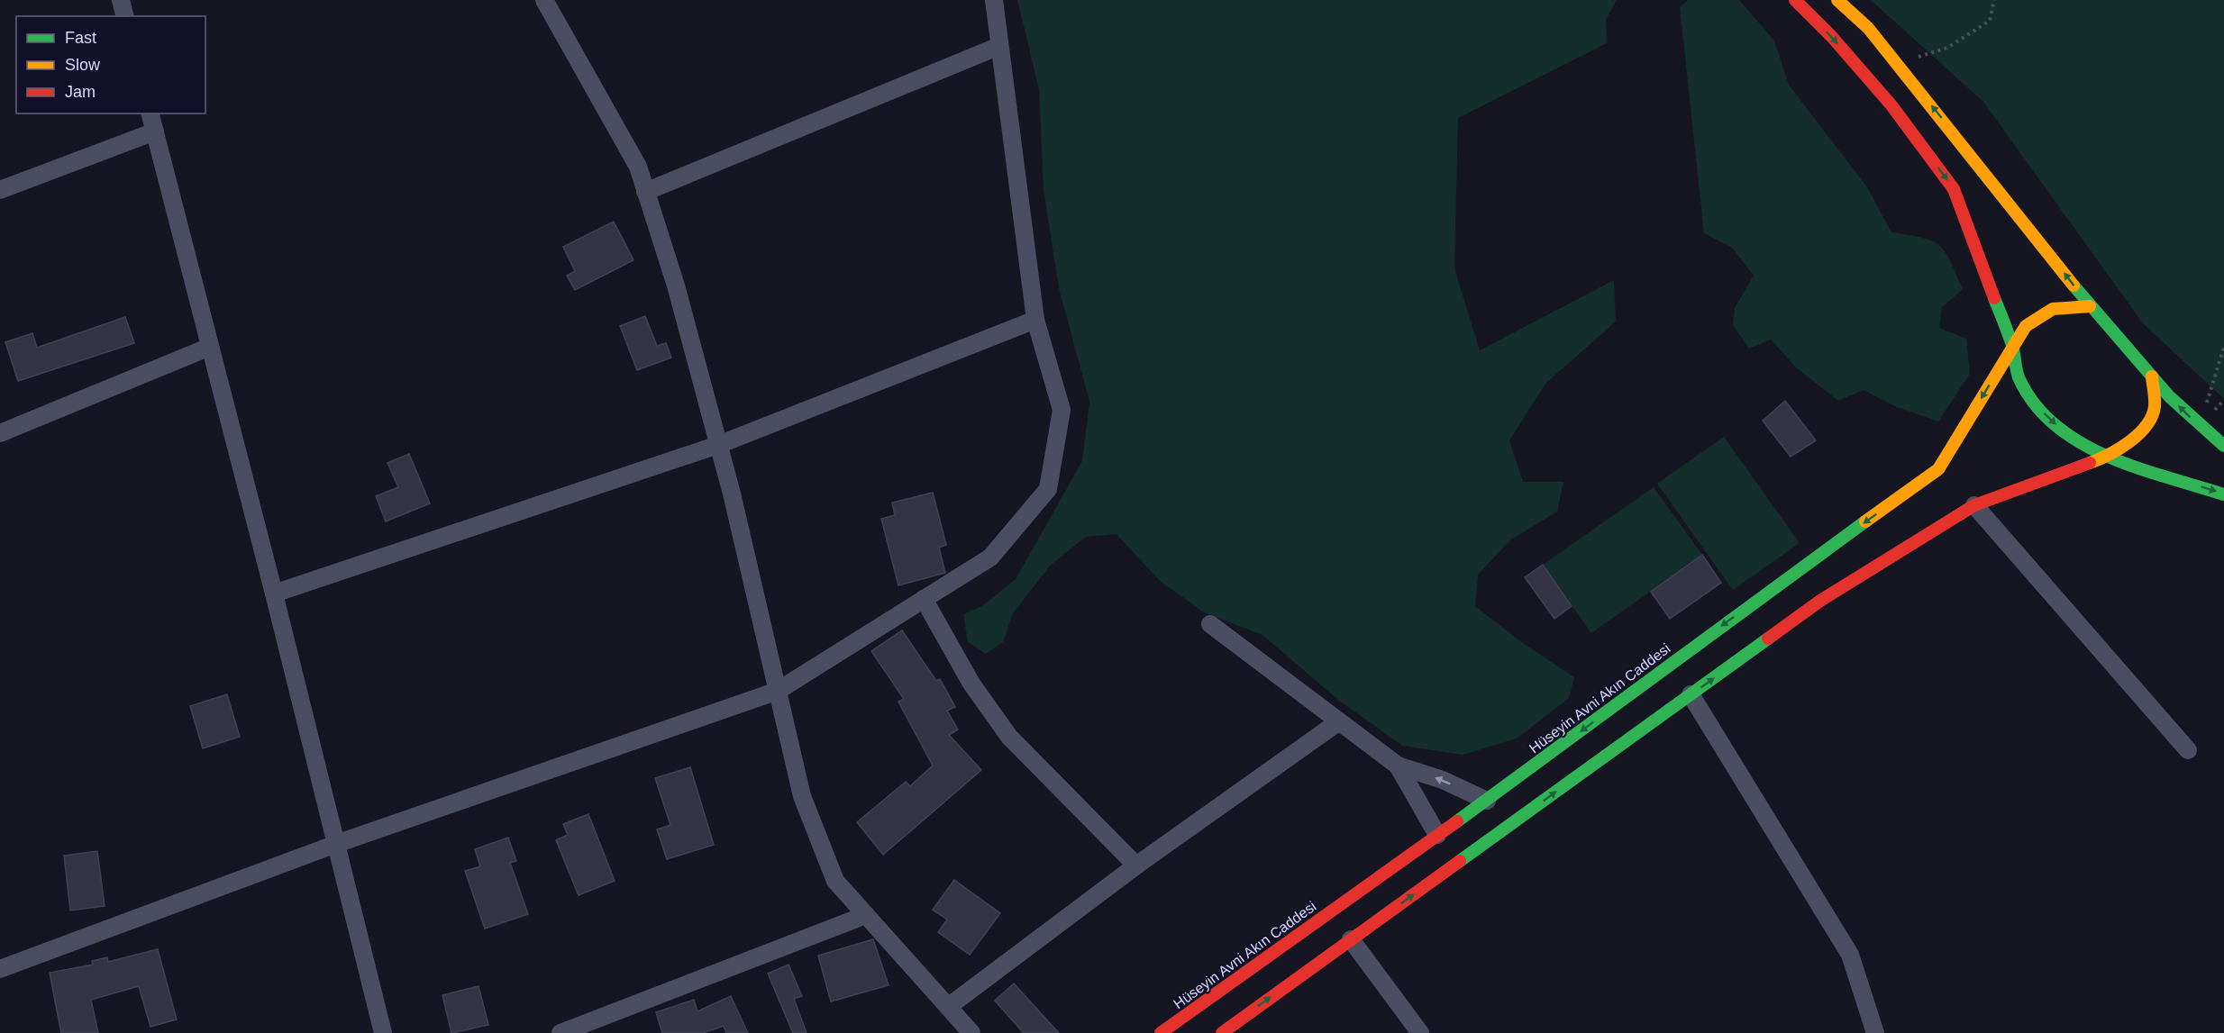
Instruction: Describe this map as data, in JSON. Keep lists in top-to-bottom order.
{
  "streets": {
    "main road": ["Hüseyin Avni Akın Caddesi"]
  },
  "legend": ["Fast", "Slow", "Jam"]
}
